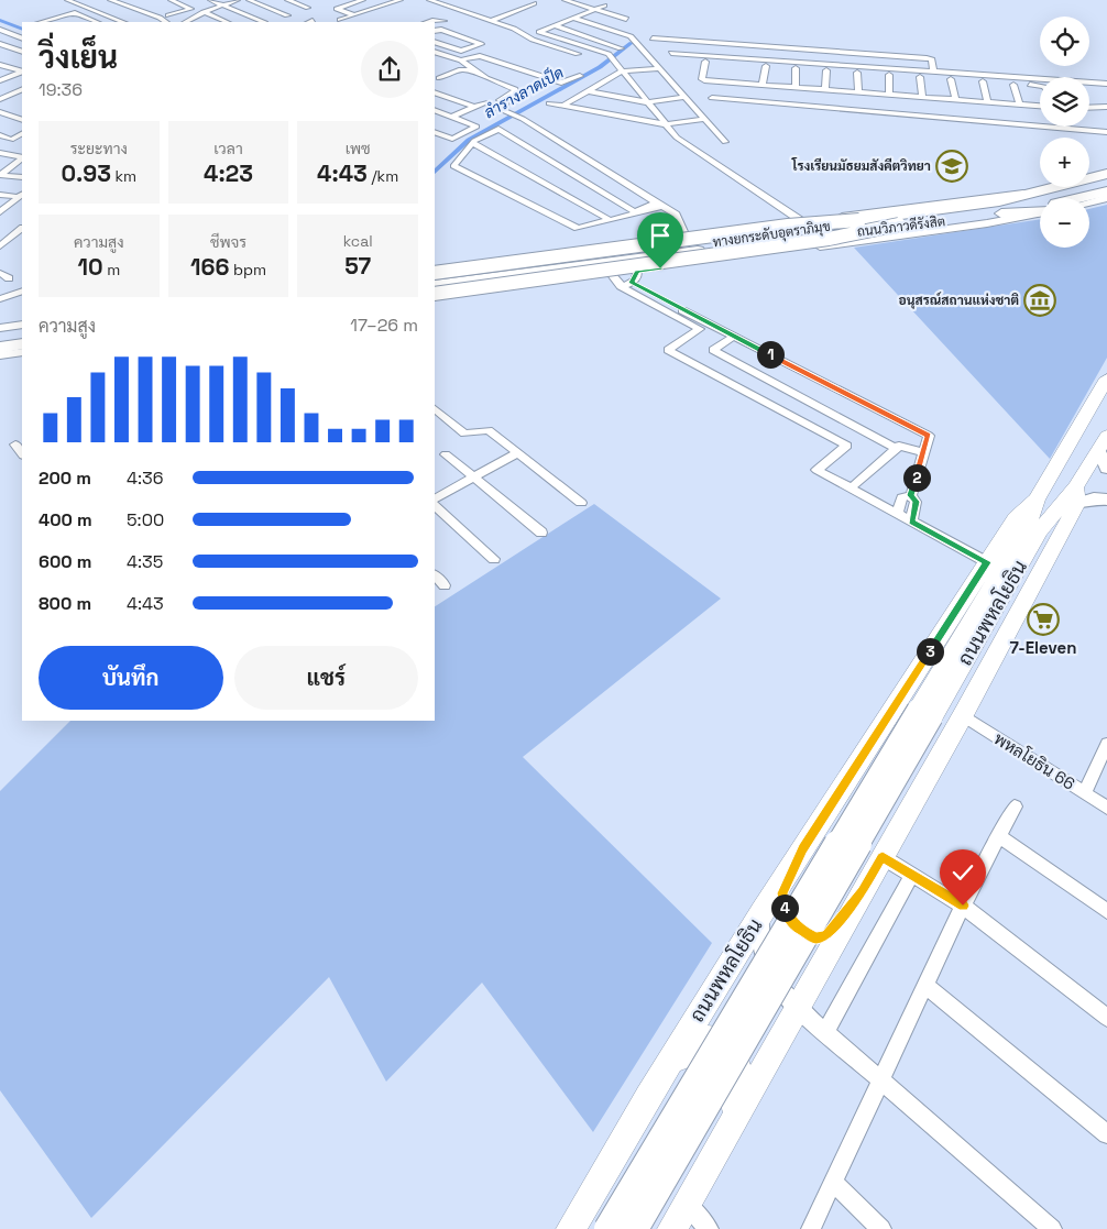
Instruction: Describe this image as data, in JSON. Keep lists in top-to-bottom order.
{
  "streets": {
    "highway": ["ถนนวิภาวดีรังสิต", "ทางยกระดับอุตราภิมุข"],
    "main road": ["ถนนพหลโยธิน"],
    "street": ["พหลโยธิน 66"]
  },
  "crossings": [
    ["ถนนวิภาวดีรังสิต", "ทางยกระดับอุตราภิมุข"],
    ["ถนนพหลโยธิน", "พหลโยธิน 66"]
  ],
  "water": ["ลำรางลาดเป็ด"],
  "places": {
    "school or university": ["โรงเรียนมัธยมสังคีตวิทยา"],
    "museum": ["อนุสรณ์สถานแห่งชาติ"],
    "supermarket": ["7-Eleven"]
  },
  "page": {
    "map_buttons": ["+", "−"],
    "heading": ["วิ่งเย็น", "19:36"],
    "stats": [
      ["ระยะทาง", "0.93 km"],
      ["เวลา", "4:23"],
      ["เพซ", "4:43 /km"],
      ["ความสูง", "10 m"],
      ["ชีพจร", "166 bpm"],
      ["kcal", "57"]
    ],
    "chart": ["ความสูง", "17–26 m"],
    "pins": [
      "1",
      "2",
      "3",
      "4"
    ],
    "list": [
      {
        "name": "200 m",
        "note": "4:36"
      },
      {
        "name": "400 m",
        "note": "5:00"
      },
      {
        "name": "600 m",
        "note": "4:35"
      },
      {
        "name": "800 m",
        "note": "4:43"
      }
    ],
    "buttons": ["บันทึก", "แชร์"]
  }
}
